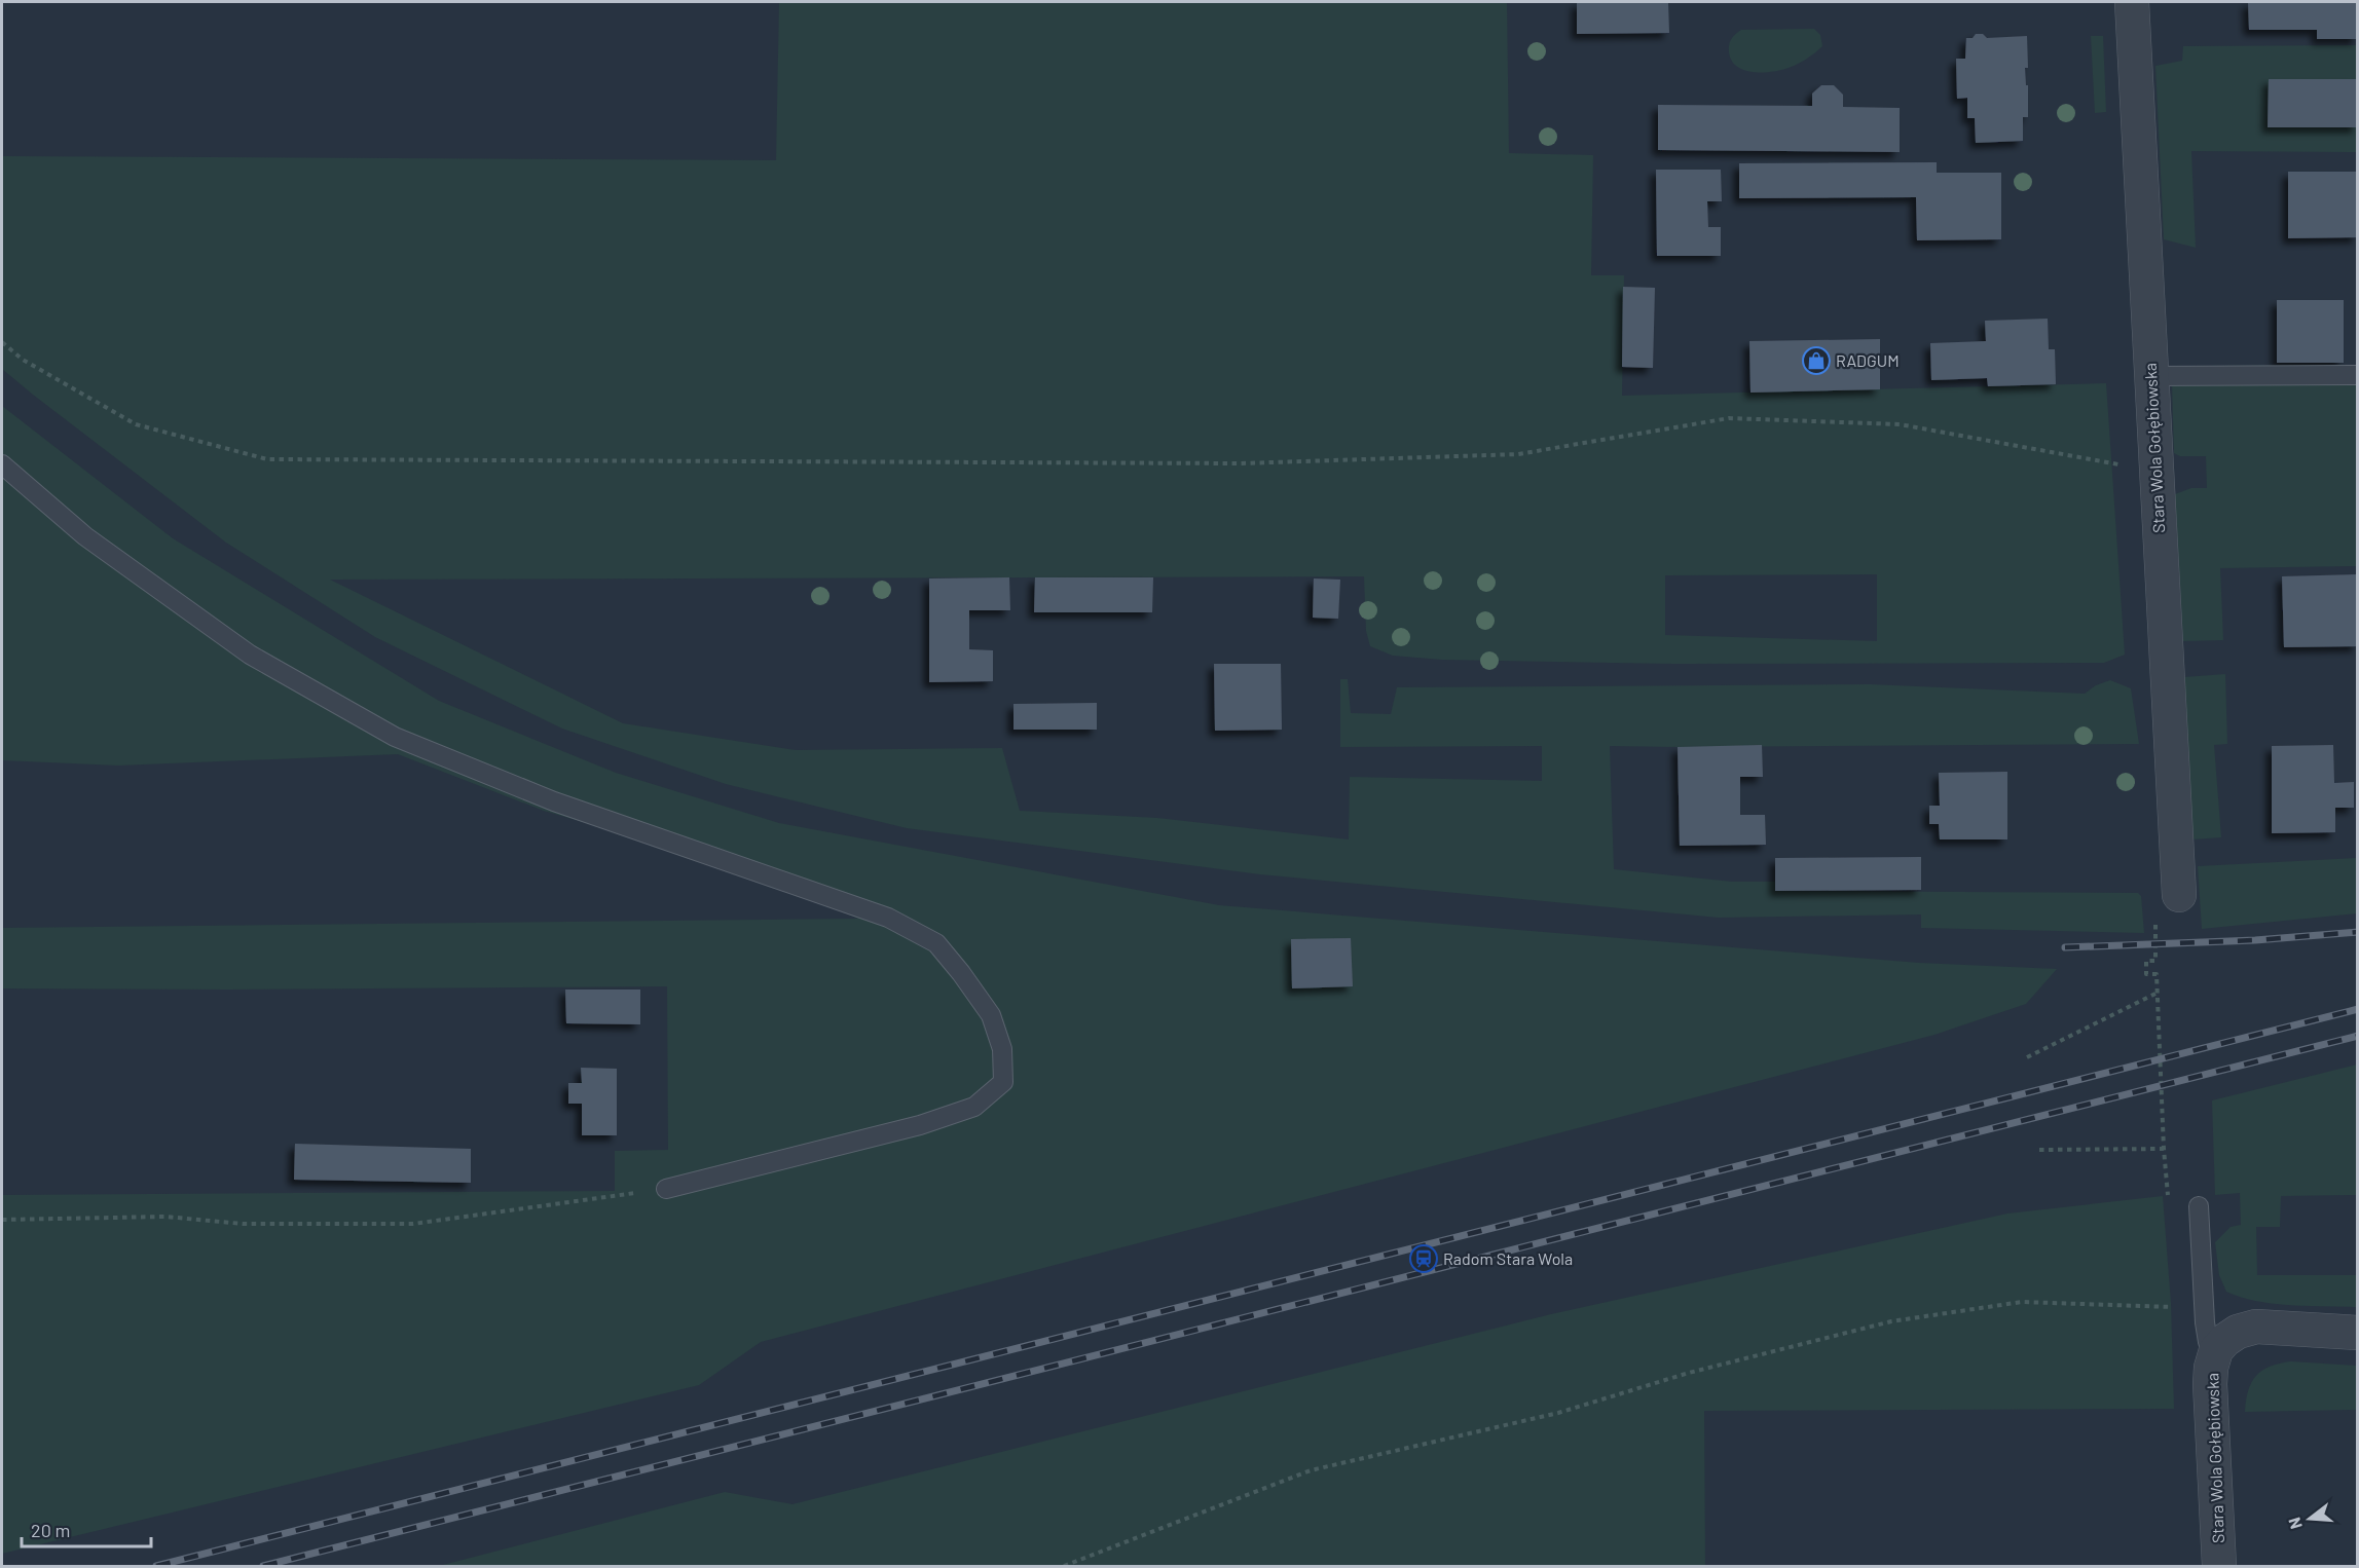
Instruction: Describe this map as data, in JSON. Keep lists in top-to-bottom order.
{
  "streets": {
    "street": ["Stara Wola Gołębiowska"]
  },
  "places": {
    "shop": ["RADGUM"],
    "station": ["Radom Stara Wola"]
  },
  "scale_bar": "20 m",
  "north": "left"
}
